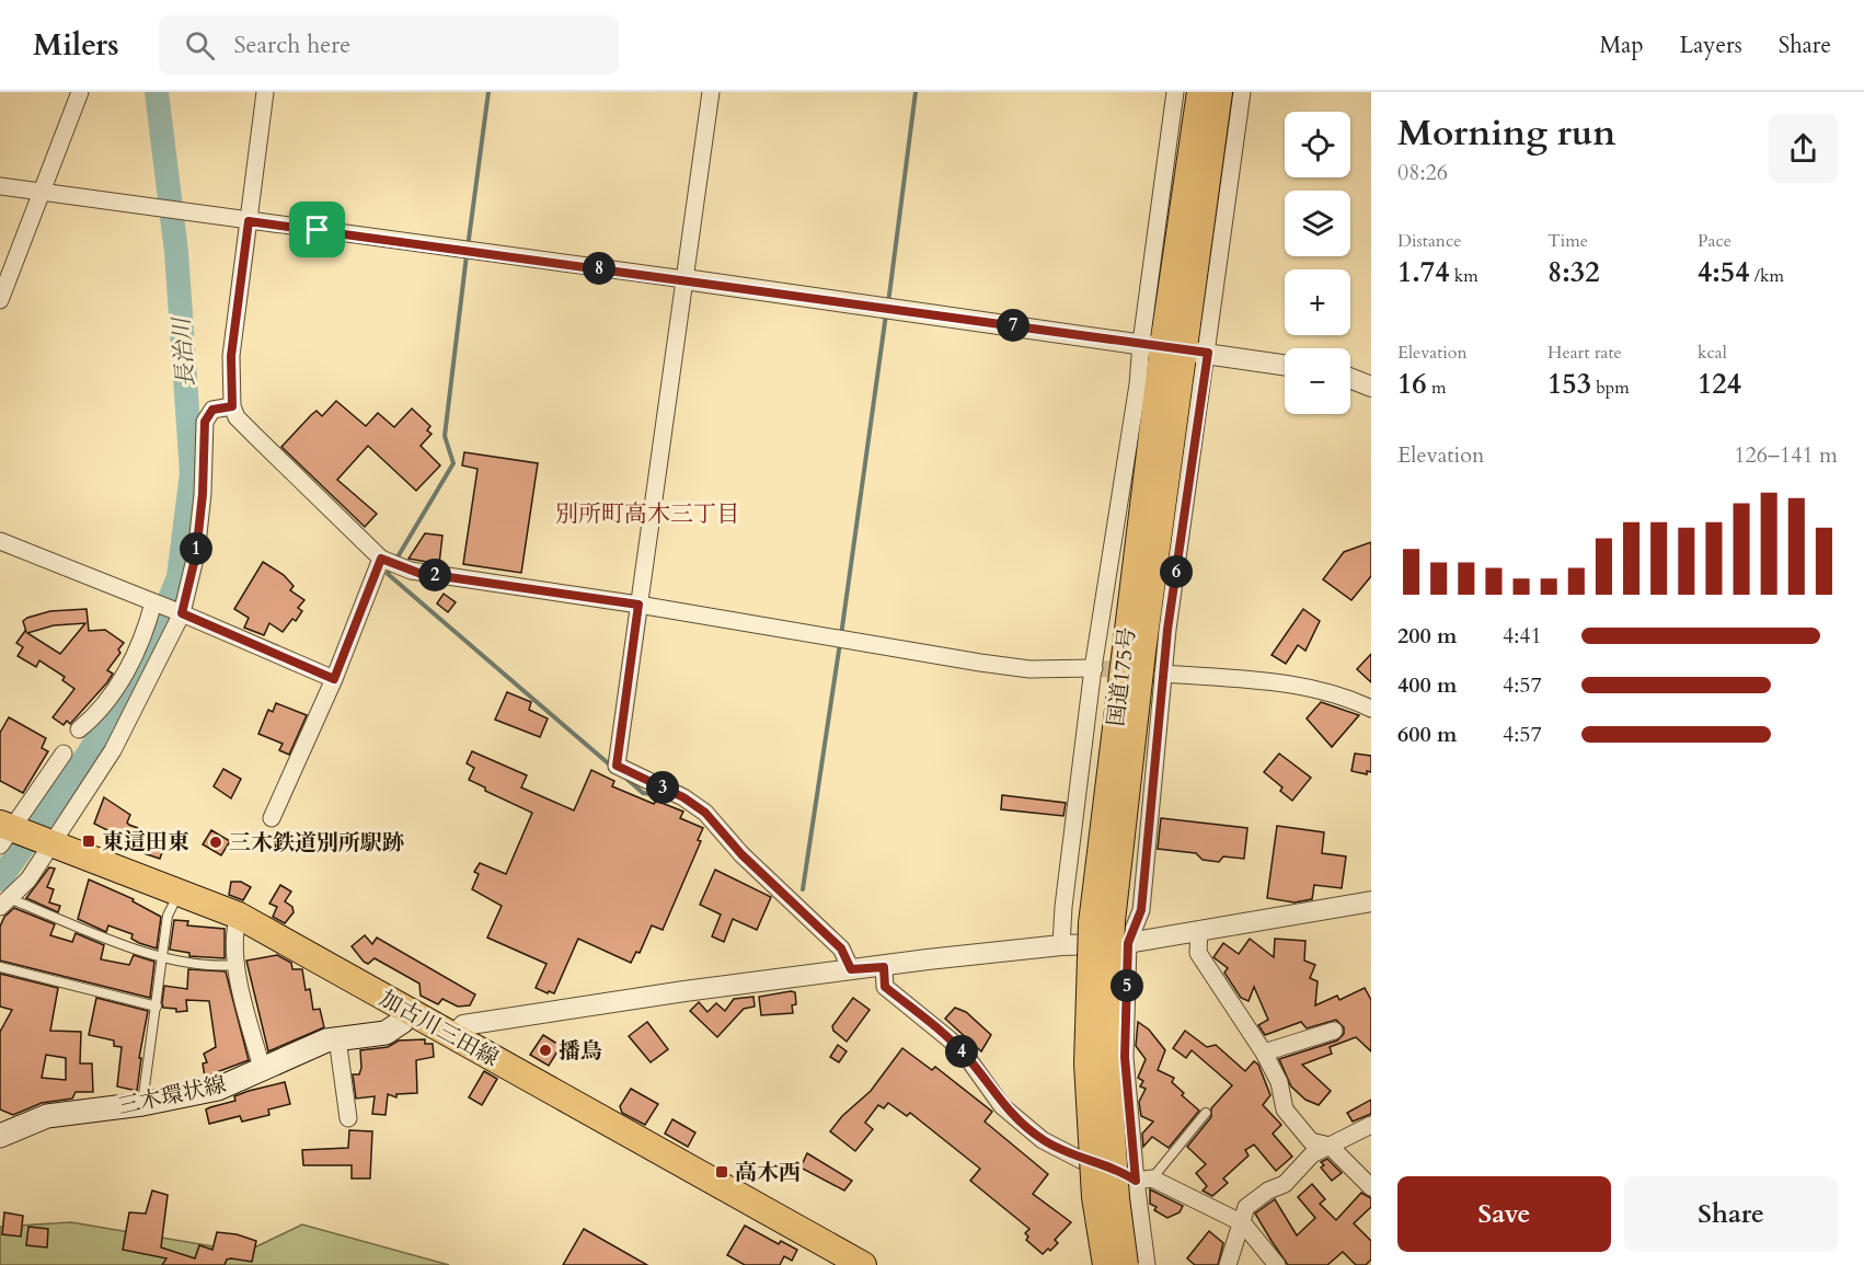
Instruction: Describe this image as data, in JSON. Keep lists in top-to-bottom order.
{
  "streets": {
    "main road": ["国道175号", "加古川三田線", "三木環状線"]
  },
  "crossings": [
    ["加古川三田線", "三木環状線"]
  ],
  "districts": ["別所町高木三丁目"],
  "water": ["長治川"],
  "places": {
    "transit": ["東這田東", "高木西"],
    "other": ["三木鉄道別所駅跡", "播鳥"]
  },
  "page": {
    "header": "Milers",
    "search": "Search here",
    "nav": ["Map", "Layers", "Share"],
    "heading": ["Morning run", "08:26"],
    "map_buttons": ["+", "−"],
    "stats": [
      ["Distance", "1.74 km"],
      ["Time", "8:32"],
      ["Pace", "4:54 /km"],
      ["Elevation", "16 m"],
      ["Heart rate", "153 bpm"],
      ["kcal", "124"]
    ],
    "pins": [
      "8",
      "7",
      "1",
      "6",
      "2",
      "3",
      "5",
      "4"
    ],
    "chart": ["Elevation", "126–141 m"],
    "list": [
      {
        "name": "200 m",
        "note": "4:41"
      },
      {
        "name": "400 m",
        "note": "4:57"
      },
      {
        "name": "600 m",
        "note": "4:57"
      }
    ],
    "buttons": ["Save", "Share"]
  }
}
